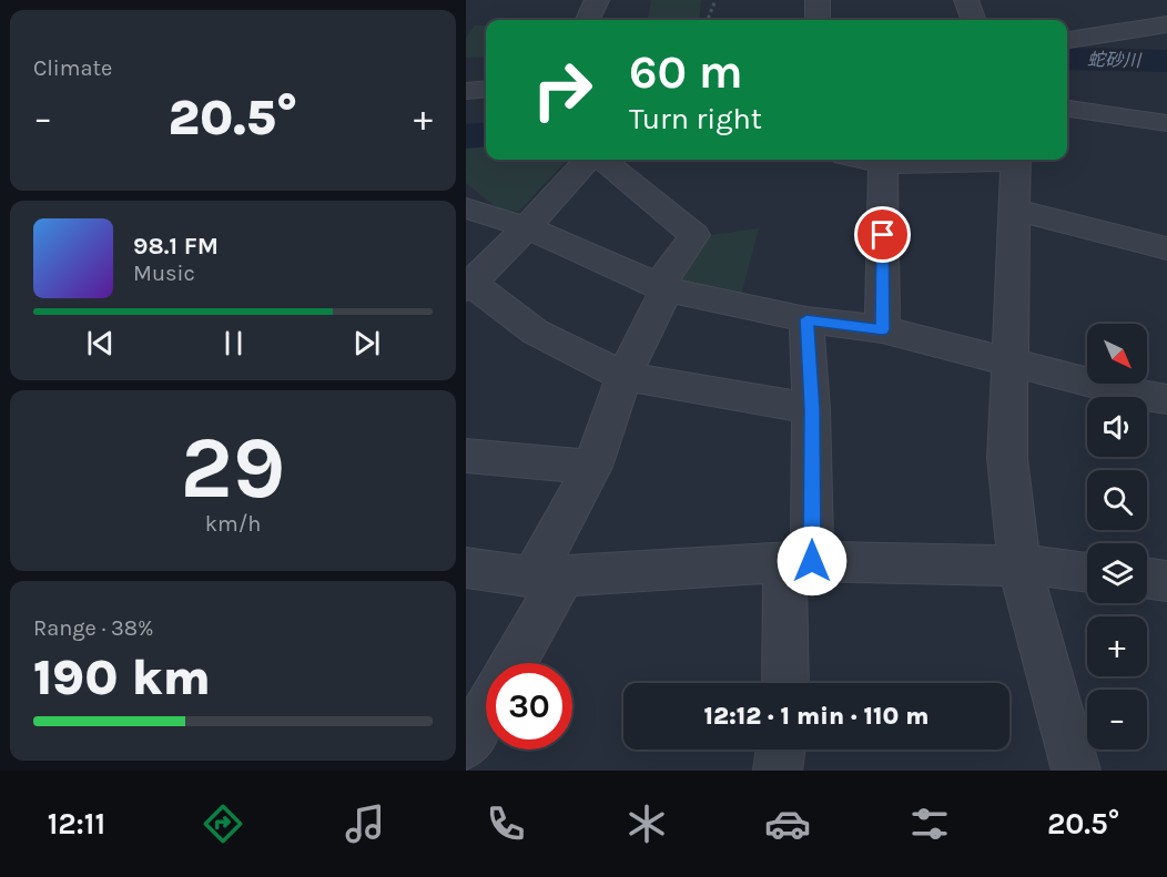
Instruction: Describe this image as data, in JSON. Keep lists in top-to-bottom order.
{
  "water": ["蛇砂川"],
  "north": "bottom right",
  "page": {
    "tile": [
      "Climate",
      ["29", "km/h"],
      ["Range · 38%", "190 km"]
    ],
    "turn": ["60 m", "Turn right"],
    "heat": ["−", "20.5°", "+"],
    "song": ["98.1 FM", "Music"],
    "map_buttons": ["+", "−"],
    "limit": "30",
    "trip": "12:12 · 1 min · 110 m",
    "tabs": ["12:11", "20.5°"]
  }
}
